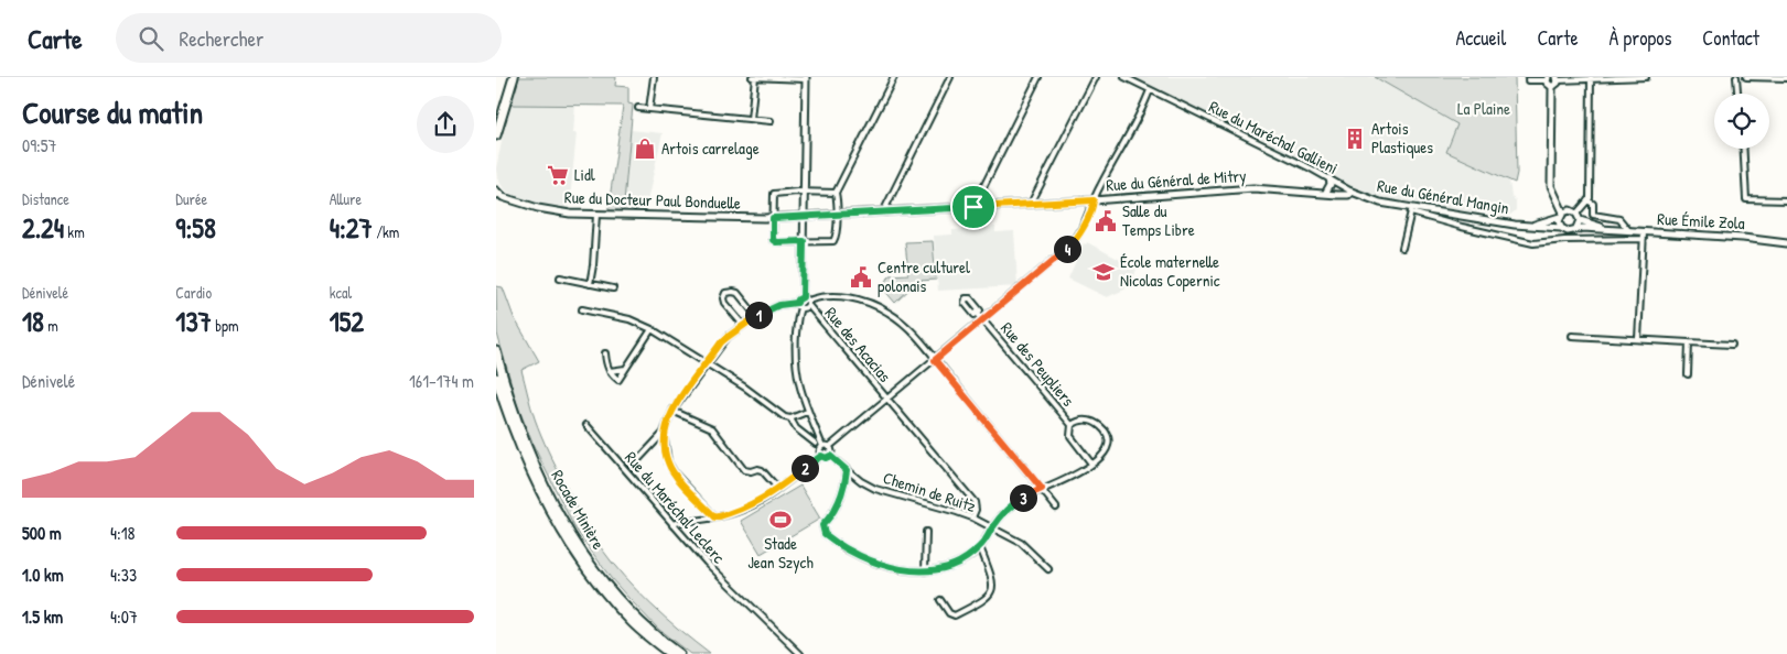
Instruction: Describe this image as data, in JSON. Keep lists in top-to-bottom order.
{
  "streets": {
    "highway": ["Rocade Minière"],
    "street": [
      "Rue du Maréchal Gallieni",
      "Rue du Général de Mitry",
      "Rue du Général Mangin",
      "Rue du Docteur Paul Bonduelle",
      "Rue Émile Zola",
      "Rue des Acacias",
      "Rue des Peupliers",
      "Chemin de Ruitz",
      "Rue du Maréchal Leclerc"
    ]
  },
  "crossings": [
    ["Rue du Maréchal Gallieni", "Rue du Général de Mitry"],
    ["Rue du Maréchal Gallieni", "Rue du Général Mangin"],
    ["Rue du Général de Mitry", "Rue du Général Mangin"],
    ["Rue du Général de Mitry", "Rue du Docteur Paul Bonduelle"],
    ["Rue du Général Mangin", "Rue Émile Zola"],
    ["Rue des Acacias", "Chemin de Ruitz"]
  ],
  "parks": ["La Plaine"],
  "places": {
    "building": ["Artois Plastiques"],
    "shop": ["Artois carrelage"],
    "supermarket": ["Lidl"],
    "public building": ["Salle du Temps Libre", "Centre culturel polonais"],
    "school or university": ["École maternelle Nicolas Copernic"],
    "sports": ["Stade Jean Szych"]
  },
  "page": {
    "header": "Carte",
    "search": "Rechercher",
    "nav": [
      "Accueil",
      "Carte",
      "À propos",
      "Contact"
    ],
    "heading": ["Course du matin", "09:57"],
    "stats": [
      ["Distance", "2.24 km"],
      ["Durée", "9:58"],
      ["Allure", "4:27 /km"],
      ["Dénivelé", "18 m"],
      ["Cardio", "137 bpm"],
      ["kcal", "152"]
    ],
    "pins": [
      "4",
      "1",
      "2",
      "3"
    ],
    "chart": ["Dénivelé", "161–174 m"],
    "list": [
      {
        "name": "500 m",
        "note": "4:18"
      },
      {
        "name": "1.0 km",
        "note": "4:33"
      },
      {
        "name": "1.5 km",
        "note": "4:07"
      }
    ]
  }
}
